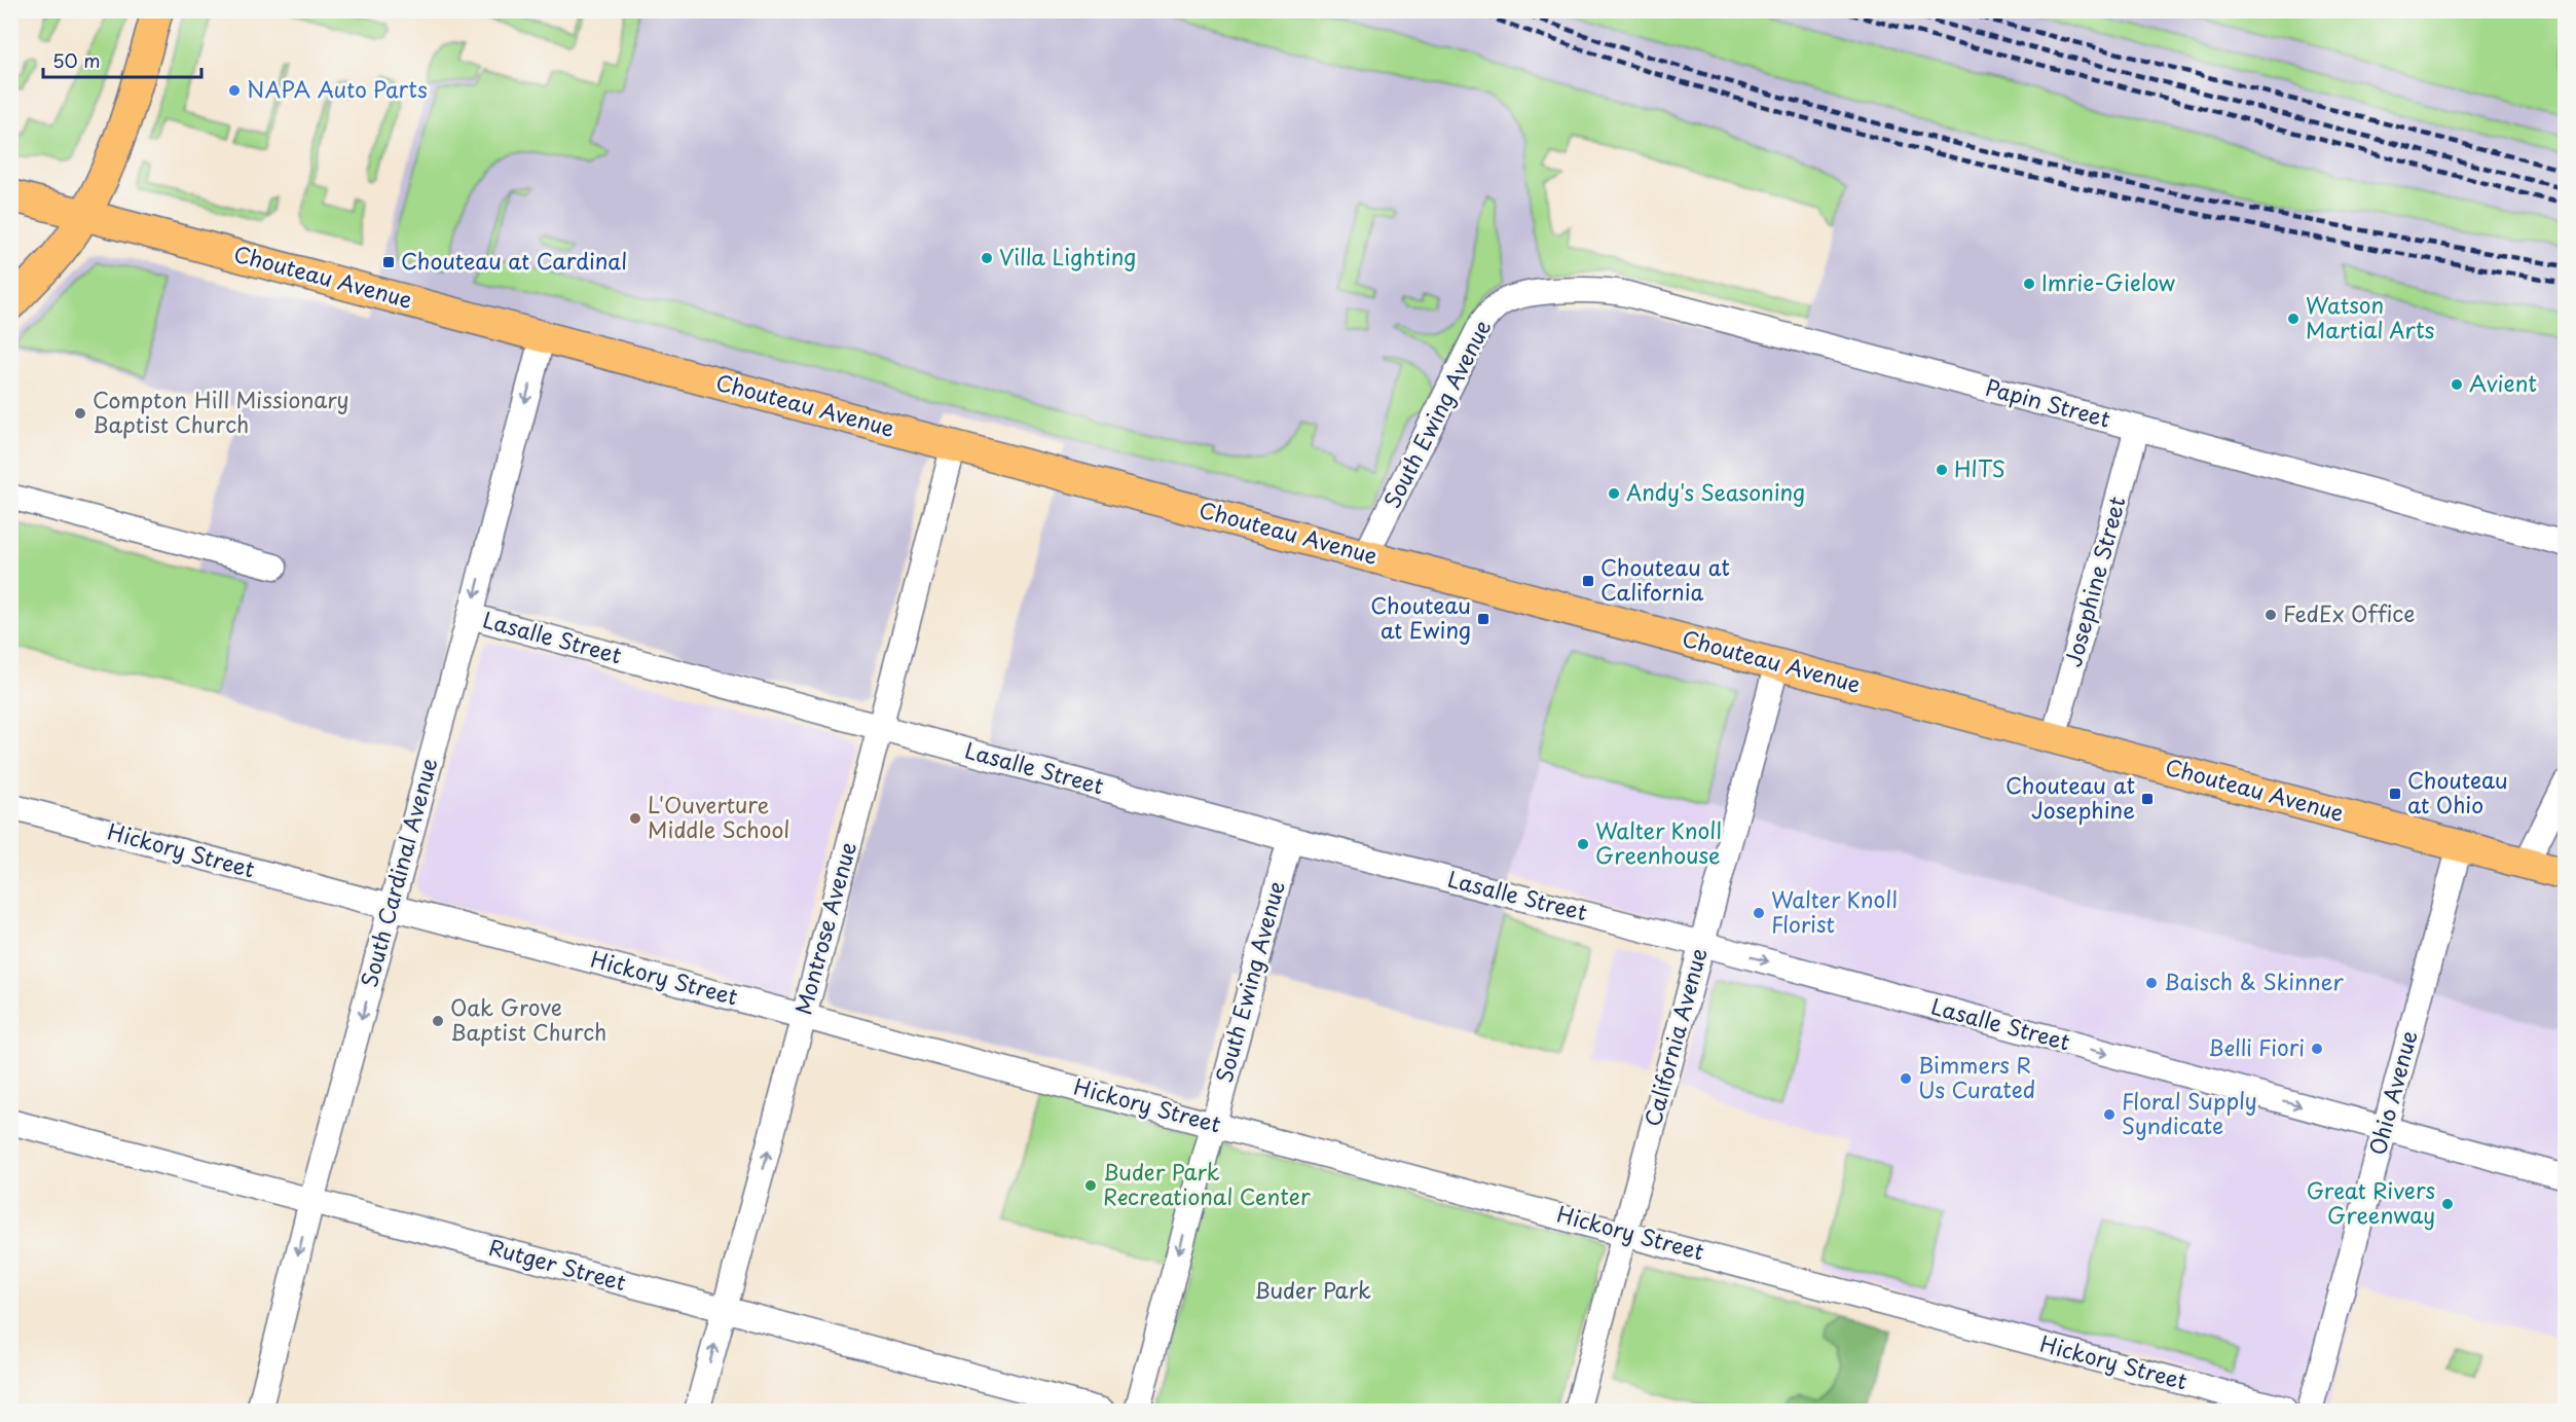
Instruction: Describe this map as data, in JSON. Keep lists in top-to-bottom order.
{
  "streets": {
    "main road": ["Chouteau Avenue"],
    "street": [
      "Papin Street",
      "South Ewing Avenue",
      "Josephine Street",
      "Lasalle Street",
      "Hickory Street",
      "South Cardinal Avenue",
      "Montrose Avenue",
      "California Avenue",
      "Ohio Avenue",
      "Rutger Street"
    ]
  },
  "crossings": [
    ["Chouteau Avenue", "South Ewing Avenue"],
    ["Chouteau Avenue", "Josephine Street"],
    ["Chouteau Avenue", "South Cardinal Avenue"],
    ["Chouteau Avenue", "Montrose Avenue"],
    ["Chouteau Avenue", "California Avenue"],
    ["Chouteau Avenue", "Ohio Avenue"],
    ["Papin Street", "South Ewing Avenue"],
    ["Papin Street", "Josephine Street"],
    ["South Ewing Avenue", "Lasalle Street"],
    ["South Ewing Avenue", "Hickory Street"],
    ["Lasalle Street", "South Cardinal Avenue"],
    ["Lasalle Street", "Montrose Avenue"],
    ["Lasalle Street", "California Avenue"],
    ["Lasalle Street", "Ohio Avenue"],
    ["Hickory Street", "South Cardinal Avenue"],
    ["Hickory Street", "Montrose Avenue"],
    ["Hickory Street", "California Avenue"],
    ["South Cardinal Avenue", "Rutger Street"],
    ["Montrose Avenue", "Rutger Street"]
  ],
  "one_way": ["South Cardinal Avenue", "Montrose Avenue"],
  "parks": ["Buder Park"],
  "places": {
    "other": [
      "NAPA Auto Parts",
      "Villa Lighting",
      "Imrie-Gielow",
      "Watson Martial Arts",
      "Avient",
      "Compton Hill Missionary Baptist Church",
      "HITS",
      "Andy's Seasoning",
      "FedEx Office",
      "L'Ouverture Middle School",
      "Walter Knoll Greenhouse",
      "Walter Knoll Florist",
      "Baisch & Skinner",
      "Oak Grove Baptist Church",
      "Belli Fiori",
      "Bimmers R Us Curated",
      "Floral Supply Syndicate",
      "Buder Park Recreational Center",
      "Great Rivers Greenway"
    ],
    "transit": [
      "Chouteau at Cardinal",
      "Chouteau at California",
      "Chouteau at Ewing",
      "Chouteau at Ohio",
      "Chouteau at Josephine"
    ]
  },
  "scale_bar": "50 m"
}
